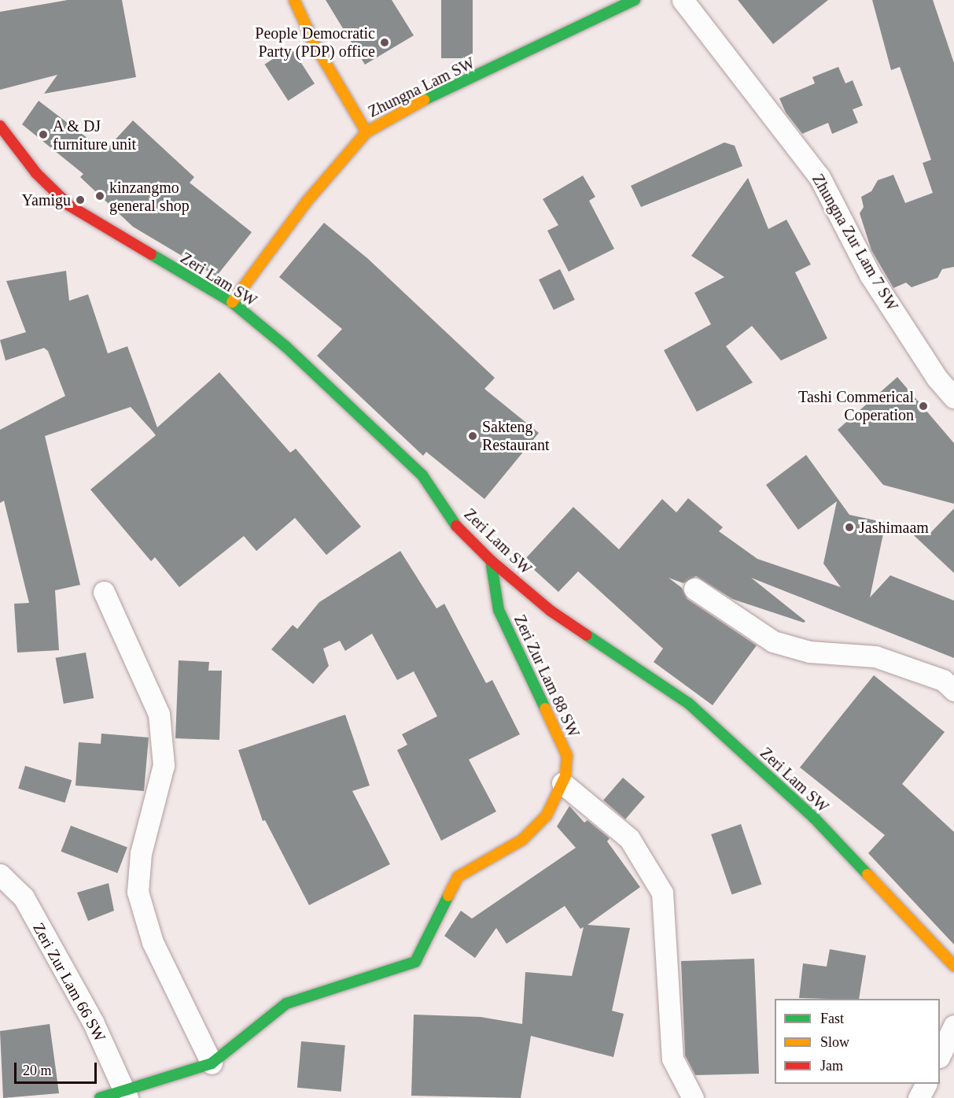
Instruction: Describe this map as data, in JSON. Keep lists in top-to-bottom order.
{
  "streets": {
    "street": [
      "Zhungna Lam SW",
      "Zhungna Zur Lam 7 SW",
      "Zeri Lam SW",
      "Zeri Zur Lam 88 SW",
      "Zeri Zur Lam 66 SW"
    ]
  },
  "crossings": [
    ["Zhungna Lam SW", "Zeri Lam SW"],
    ["Zeri Lam SW", "Zeri Zur Lam 88 SW"],
    ["Zeri Zur Lam 88 SW", "Zeri Zur Lam 66 SW"]
  ],
  "places": [
    "People Democratic Party (PDP) office",
    "A & DJ furniture unit",
    "kinzangmo general shop",
    "Yamigu",
    "Tashi Commerical Coperation",
    "Sakteng Restaurant",
    "Jashimaam"
  ],
  "legend": ["Fast", "Slow", "Jam"],
  "scale_bar": "20 m"
}
